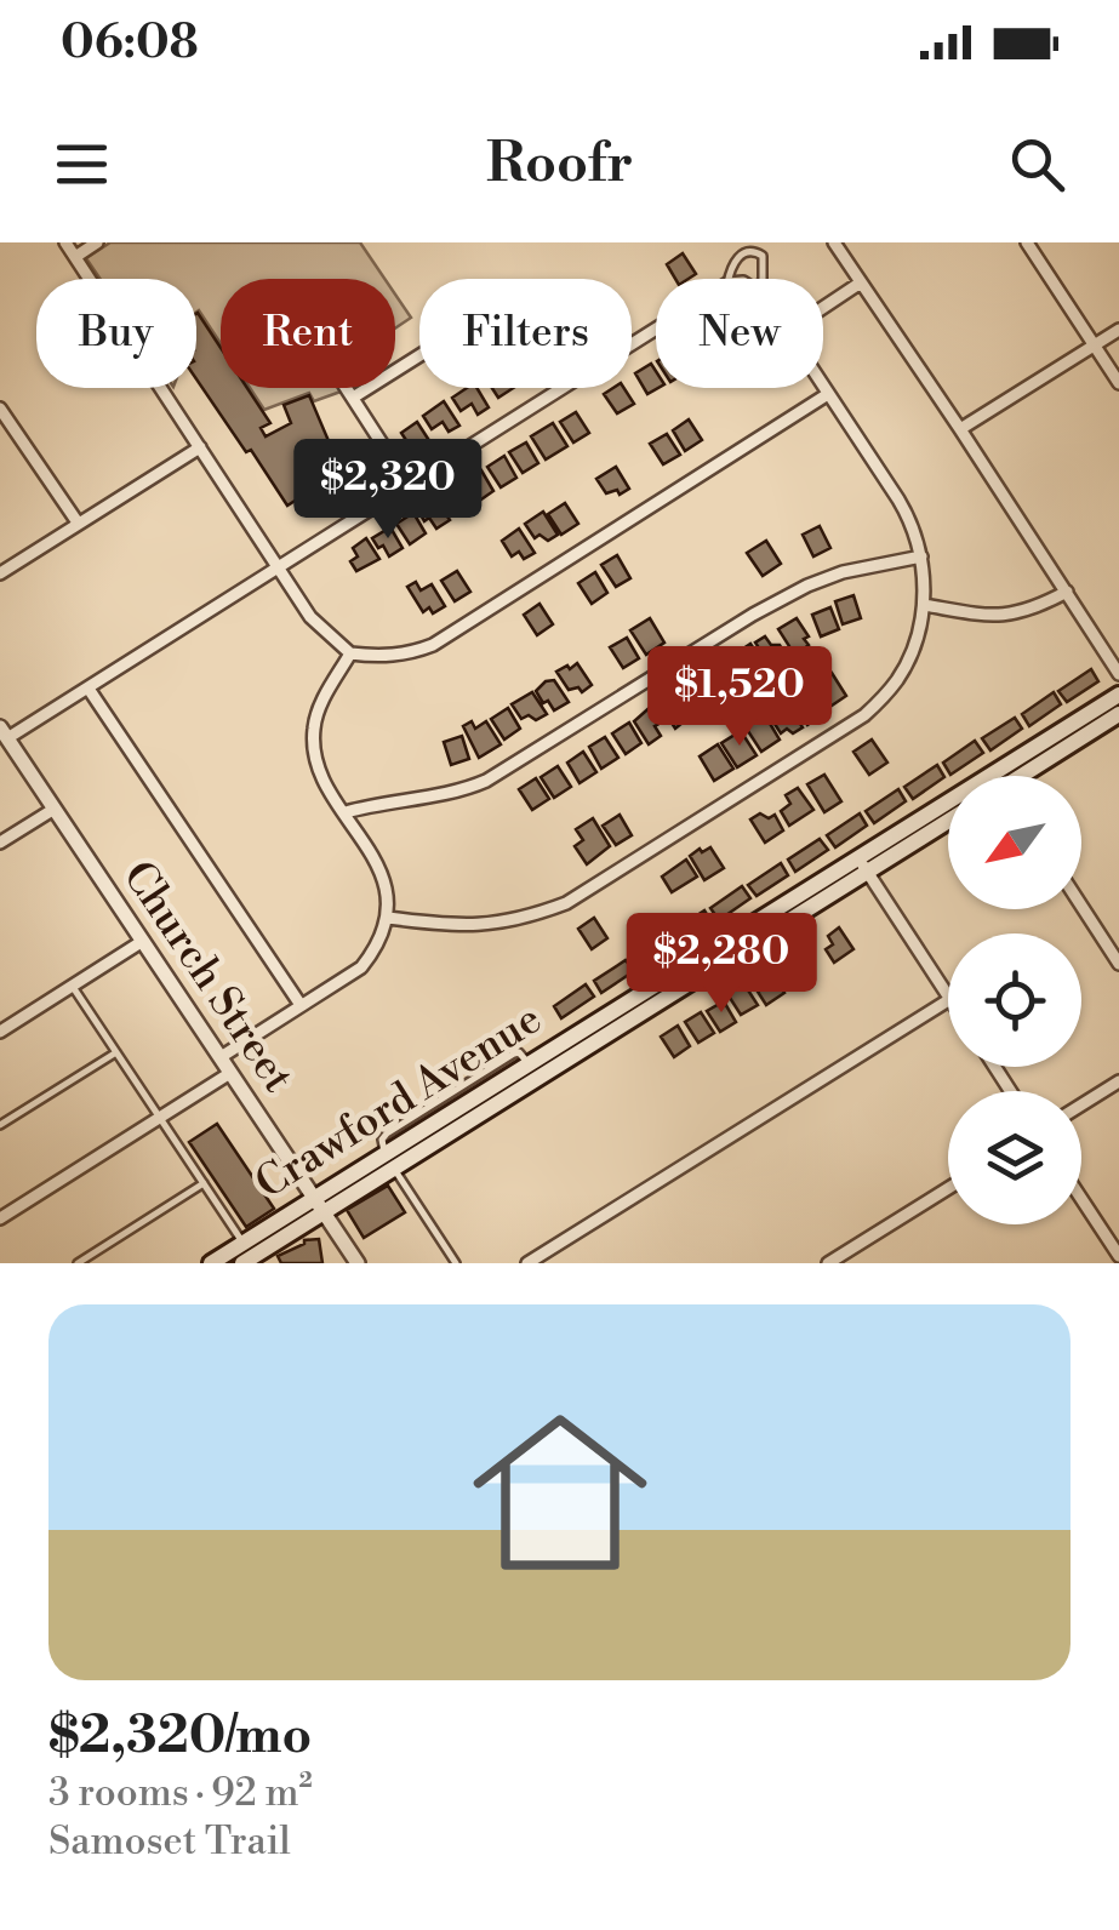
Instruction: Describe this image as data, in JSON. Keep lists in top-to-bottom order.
{
  "streets": {
    "main road": ["Crawford Avenue"],
    "street": ["Church Street"]
  },
  "crossings": [
    ["Church Street", "Crawford Avenue"]
  ],
  "north": "bottom left",
  "page": {
    "status": "06:08",
    "header": "Roofr",
    "chip": [
      "Buy",
      "Rent",
      "Filters",
      "New"
    ],
    "price": ["$2,320", "$1,520", "$2,280"],
    "list": [
      {
        "name": "$2,320/mo",
        "note": "3 rooms · 92 m² · Samoset Trail"
      }
    ]
  }
}
